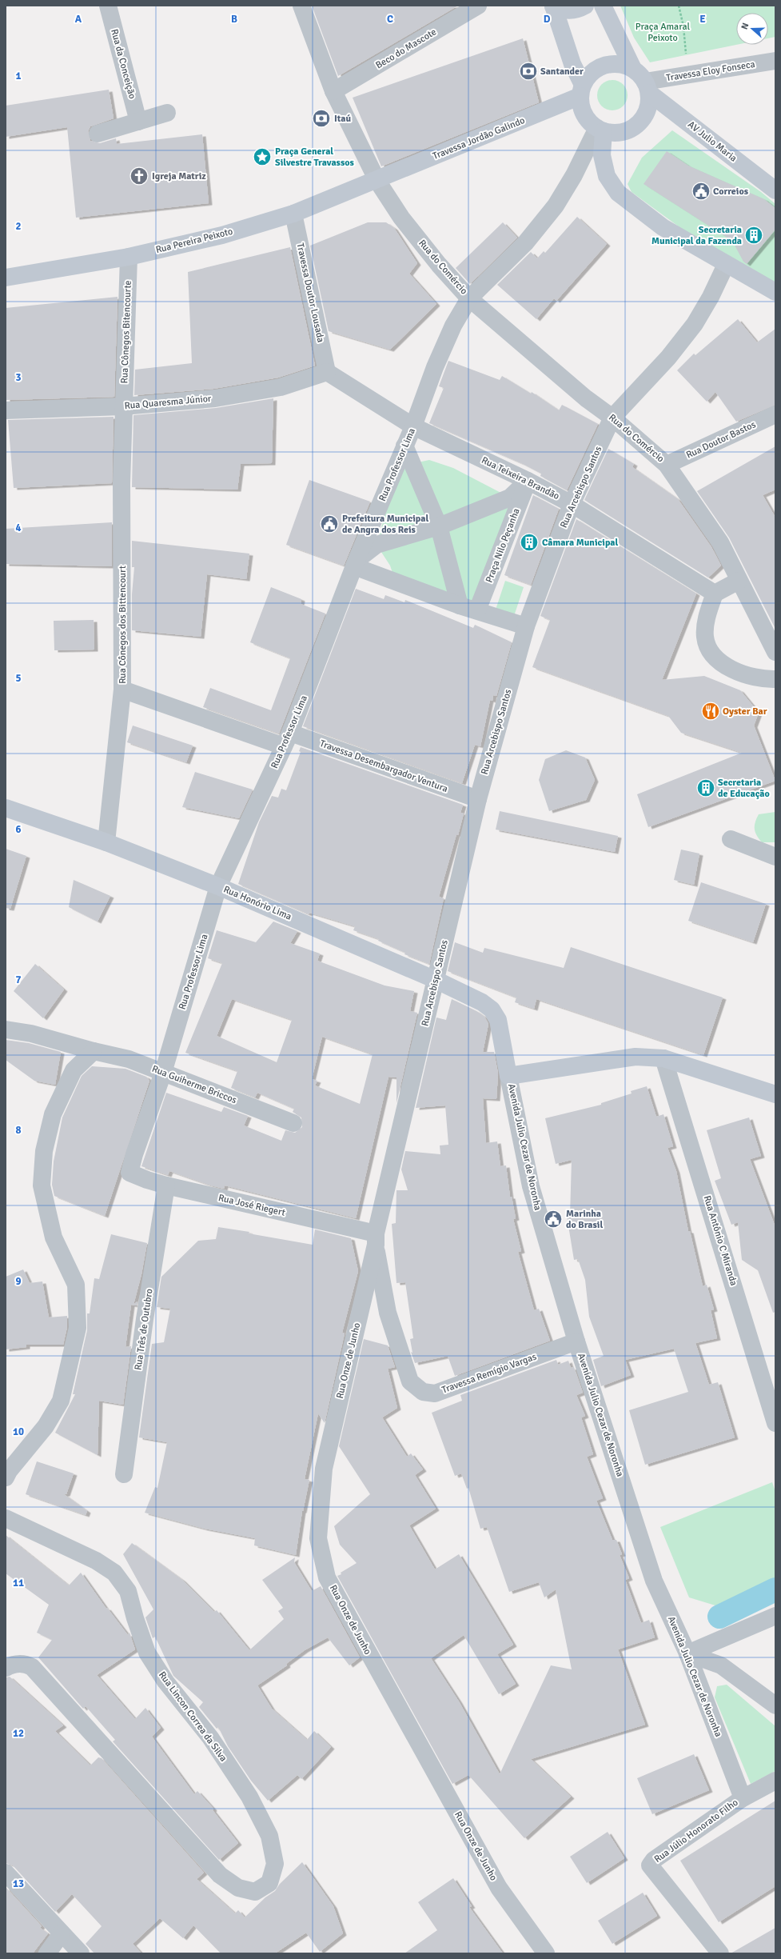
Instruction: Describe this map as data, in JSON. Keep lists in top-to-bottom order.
{
  "streets": {
    "main road": [
      "Travessa Jordão Galindo",
      "AV Julio Maria",
      "Rua Pereira Peixoto",
      "Rua Honório Lima",
      "Avenida Julio Cezar de Noronha"
    ],
    "street": [
      "Beco do Mascote",
      "Rua da Conceição",
      "Travessa Eloy Fonseca",
      "Rua do Comércio",
      "Travessa Doutor Lousada",
      "Rua Cônegos Bitencourte",
      "Rua Quaresma Júnior",
      "Rua Doutor Bastos",
      "Rua Professor Lima",
      "Rua Teixeira Brandão",
      "Rua Arcebispo Santos",
      "Praça Nilo Peçanha",
      "Rua Cônegos dos Bittencourt",
      "Travessa Desembargador Ventura",
      "Rua Guiherme Briccos",
      "Rua José Riegert",
      "Rua Antônio C Miranda",
      "Rua Três de Outubro",
      "Rua Onze de Junho",
      "Travessa Remígio Vargas",
      "Rua Lincon Correa da Silva",
      "Rua Júlio Honorato Filho"
    ]
  },
  "crossings": [
    ["Beco do Mascote", "Rua do Comércio"],
    ["Travessa Eloy Fonseca", "Travessa Jordão Galindo"],
    ["Travessa Eloy Fonseca", "AV Julio Maria"],
    ["Travessa Jordão Galindo", "AV Julio Maria"],
    ["Travessa Jordão Galindo", "Rua Pereira Peixoto"],
    ["Travessa Jordão Galindo", "Rua do Comércio"],
    ["Rua Pereira Peixoto", "Rua do Comércio"],
    ["Rua Pereira Peixoto", "Travessa Doutor Lousada"],
    ["Rua Pereira Peixoto", "Rua Cônegos Bitencourte"],
    ["Rua do Comércio", "Rua Doutor Bastos"],
    ["Rua do Comércio", "Rua Professor Lima"],
    ["Rua do Comércio", "Rua Arcebispo Santos"],
    ["Travessa Doutor Lousada", "Rua Quaresma Júnior"],
    ["Travessa Doutor Lousada", "Rua Teixeira Brandão"],
    ["Rua Cônegos Bitencourte", "Rua Quaresma Júnior"],
    ["Rua Cônegos Bitencourte", "Rua Cônegos dos Bittencourt"],
    ["Rua Quaresma Júnior", "Rua Teixeira Brandão"],
    ["Rua Quaresma Júnior", "Rua Cônegos dos Bittencourt"],
    ["Rua Professor Lima", "Rua Teixeira Brandão"],
    ["Rua Professor Lima", "Travessa Desembargador Ventura"],
    ["Rua Professor Lima", "Rua Honório Lima"],
    ["Rua Professor Lima", "Rua Guiherme Briccos"],
    ["Rua Professor Lima", "Rua José Riegert"],
    ["Rua Teixeira Brandão", "Rua Arcebispo Santos"],
    ["Rua Teixeira Brandão", "Praça Nilo Peçanha"],
    ["Rua Arcebispo Santos", "Travessa Desembargador Ventura"],
    ["Rua Arcebispo Santos", "Rua Honório Lima"],
    ["Rua Arcebispo Santos", "Rua José Riegert"],
    ["Rua Arcebispo Santos", "Rua Onze de Junho"],
    ["Rua Arcebispo Santos", "Travessa Remígio Vargas"],
    ["Rua Cônegos dos Bittencourt", "Travessa Desembargador Ventura"],
    ["Rua Cônegos dos Bittencourt", "Rua Honório Lima"],
    ["Rua Honório Lima", "Avenida Julio Cezar de Noronha"],
    ["Avenida Julio Cezar de Noronha", "Travessa Remígio Vargas"],
    ["Avenida Julio Cezar de Noronha", "Rua Júlio Honorato Filho"],
    ["Rua José Riegert", "Rua Três de Outubro"],
    ["Rua José Riegert", "Rua Onze de Junho"],
    ["Rua José Riegert", "Travessa Remígio Vargas"],
    ["Rua Onze de Junho", "Travessa Remígio Vargas"]
  ],
  "parks": ["Praça Amaral Peixoto"],
  "places": {
    "bank": ["Santander", "Itaú"],
    "place": ["Praça General Silvestre Travassos"],
    "church": ["Igreja Matriz"],
    "public building": ["Correios", "Prefeitura Municipal de Angra dos Reis", "Marinha do Brasil"],
    "building": ["Secretaria Municipal da Fazenda", "Câmara Municipal", "Secretaria de Educação"],
    "restaurant": ["Oyster Bar"]
  },
  "north": "left",
  "grid": {
    "columns": [
      "A",
      "B",
      "C",
      "D",
      "E"
    ],
    "rows": [
      "1",
      "2",
      "3",
      "4",
      "5",
      "6",
      "7",
      "8",
      "9",
      "10",
      "11",
      "12",
      "13"
    ]
  }
}
